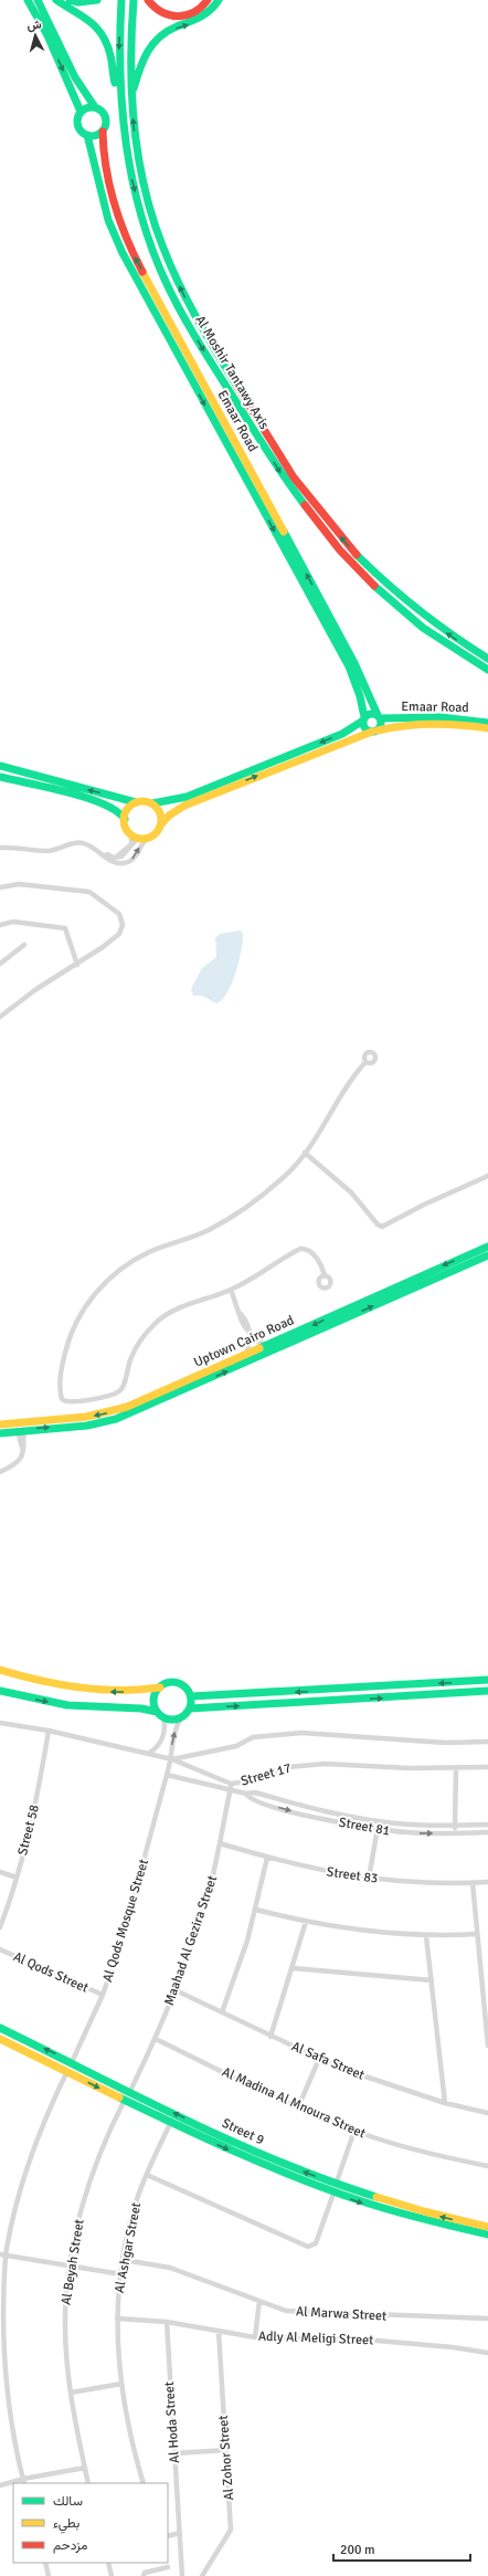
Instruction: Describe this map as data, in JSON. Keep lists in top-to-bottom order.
{
  "streets": {
    "main road": [
      "Al Moshir Tantawy Axis",
      "Emaar Road",
      "Uptown Cairo Road",
      "Street 9"
    ],
    "street": [
      "Street 17",
      "Street 81",
      "Street 58",
      "Street 83",
      "Al Qods Mosque Street",
      "Maahad Al Gezira Street",
      "Al Qods Street",
      "Al Safa Street",
      "Al Madina Al Mnoura Street",
      "Al Ashgar Street",
      "Al Beyah Street",
      "Al Marwa Street",
      "Adly Al Meligi Street",
      "Al Hoda Street",
      "Al Zohor Street"
    ]
  },
  "crossings": [
    ["Street 17", "Street 58"],
    ["Street 17", "Maahad Al Gezira Street"],
    ["Street 81", "Al Qods Mosque Street"],
    ["Street 81", "Maahad Al Gezira Street"],
    ["Street 83", "Maahad Al Gezira Street"],
    ["Al Qods Mosque Street", "Al Qods Street"],
    ["Al Qods Mosque Street", "Street 9"],
    ["Maahad Al Gezira Street", "Al Safa Street"],
    ["Maahad Al Gezira Street", "Al Madina Al Mnoura Street"],
    ["Maahad Al Gezira Street", "Street 9"],
    ["Street 9", "Al Ashgar Street"],
    ["Street 9", "Al Beyah Street"],
    ["Al Ashgar Street", "Al Marwa Street"],
    ["Al Ashgar Street", "Adly Al Meligi Street"],
    ["Adly Al Meligi Street", "Al Hoda Street"],
    ["Adly Al Meligi Street", "Al Zohor Street"]
  ],
  "legend": ["سالك", "بطيء", "مزدحم"],
  "scale_bar": "200 m",
  "north": "top"
}
